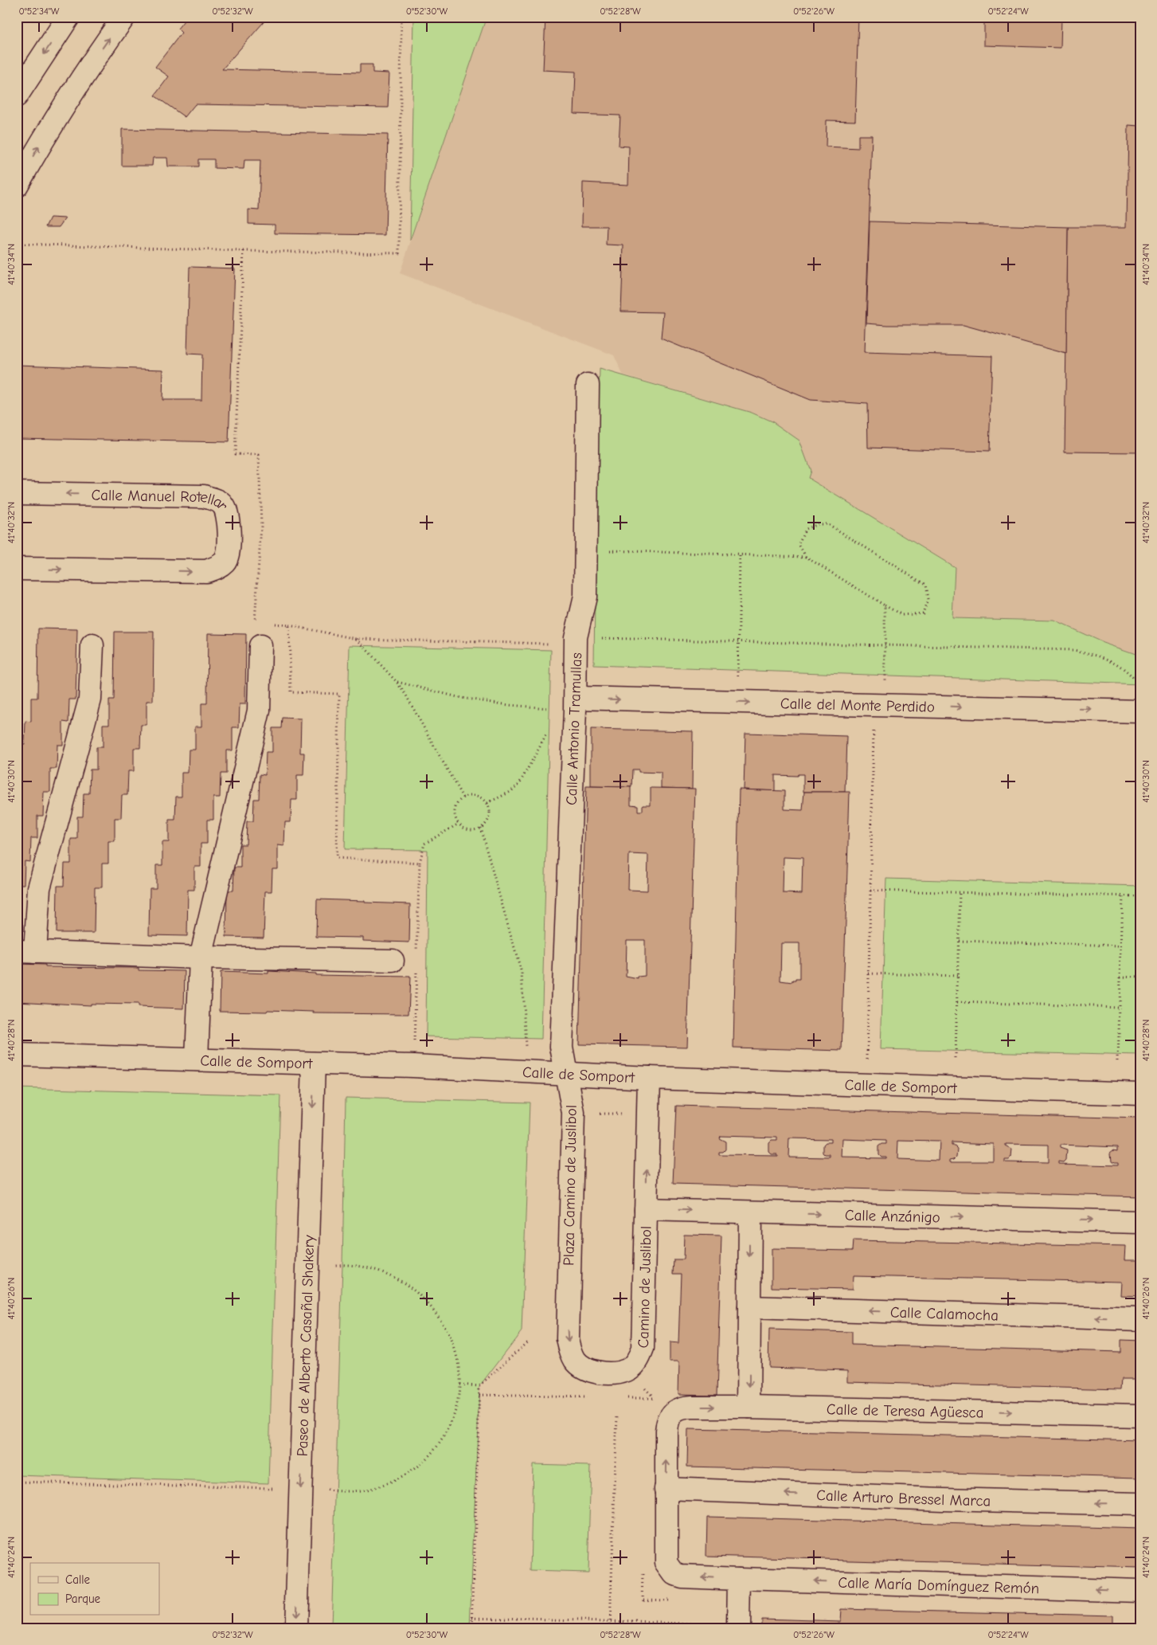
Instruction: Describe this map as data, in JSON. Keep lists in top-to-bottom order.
{
  "streets": {
    "street": [
      "Calle Manuel Rotellar",
      "Calle del Monte Perdido",
      "Calle Antonio Tramullas",
      "Calle de Somport",
      "Plaza Camino de Juslibol",
      "Calle Anzánigo",
      "Camino de Juslibol",
      "Calle Calamocha",
      "Paseo de Alberto Casañal Shakery",
      "Calle de Teresa Agüesca",
      "Calle Arturo Bressel Marca",
      "Calle María Domínguez Remón"
    ]
  },
  "crossings": [
    ["Calle del Monte Perdido", "Calle Antonio Tramullas"],
    ["Calle Antonio Tramullas", "Calle de Somport"],
    ["Calle Antonio Tramullas", "Plaza Camino de Juslibol"],
    ["Calle de Somport", "Plaza Camino de Juslibol"],
    ["Calle de Somport", "Camino de Juslibol"],
    ["Calle de Somport", "Paseo de Alberto Casañal Shakery"],
    ["Plaza Camino de Juslibol", "Camino de Juslibol"],
    ["Calle Anzánigo", "Camino de Juslibol"],
    ["Calle de Teresa Agüesca", "Calle Arturo Bressel Marca"]
  ],
  "one_way": [
    "Calle del Monte Perdido",
    "Calle Anzánigo",
    "Calle Calamocha",
    "Paseo de Alberto Casañal Shakery",
    "Calle de Teresa Agüesca",
    "Calle Arturo Bressel Marca",
    "Calle María Domínguez Remón"
  ],
  "legend": ["Calle", "Parque"],
  "coordinates": [
    "0°52'34\"W",
    "0°52'32\"W",
    "0°52'30\"W",
    "0°52'28\"W",
    "0°52'26\"W",
    "0°52'24\"W",
    "41°40'34\"N",
    "41°40'32\"N",
    "41°40'30\"N",
    "41°40'28\"N",
    "41°40'26\"N",
    "41°40'24\"N"
  ]
}
